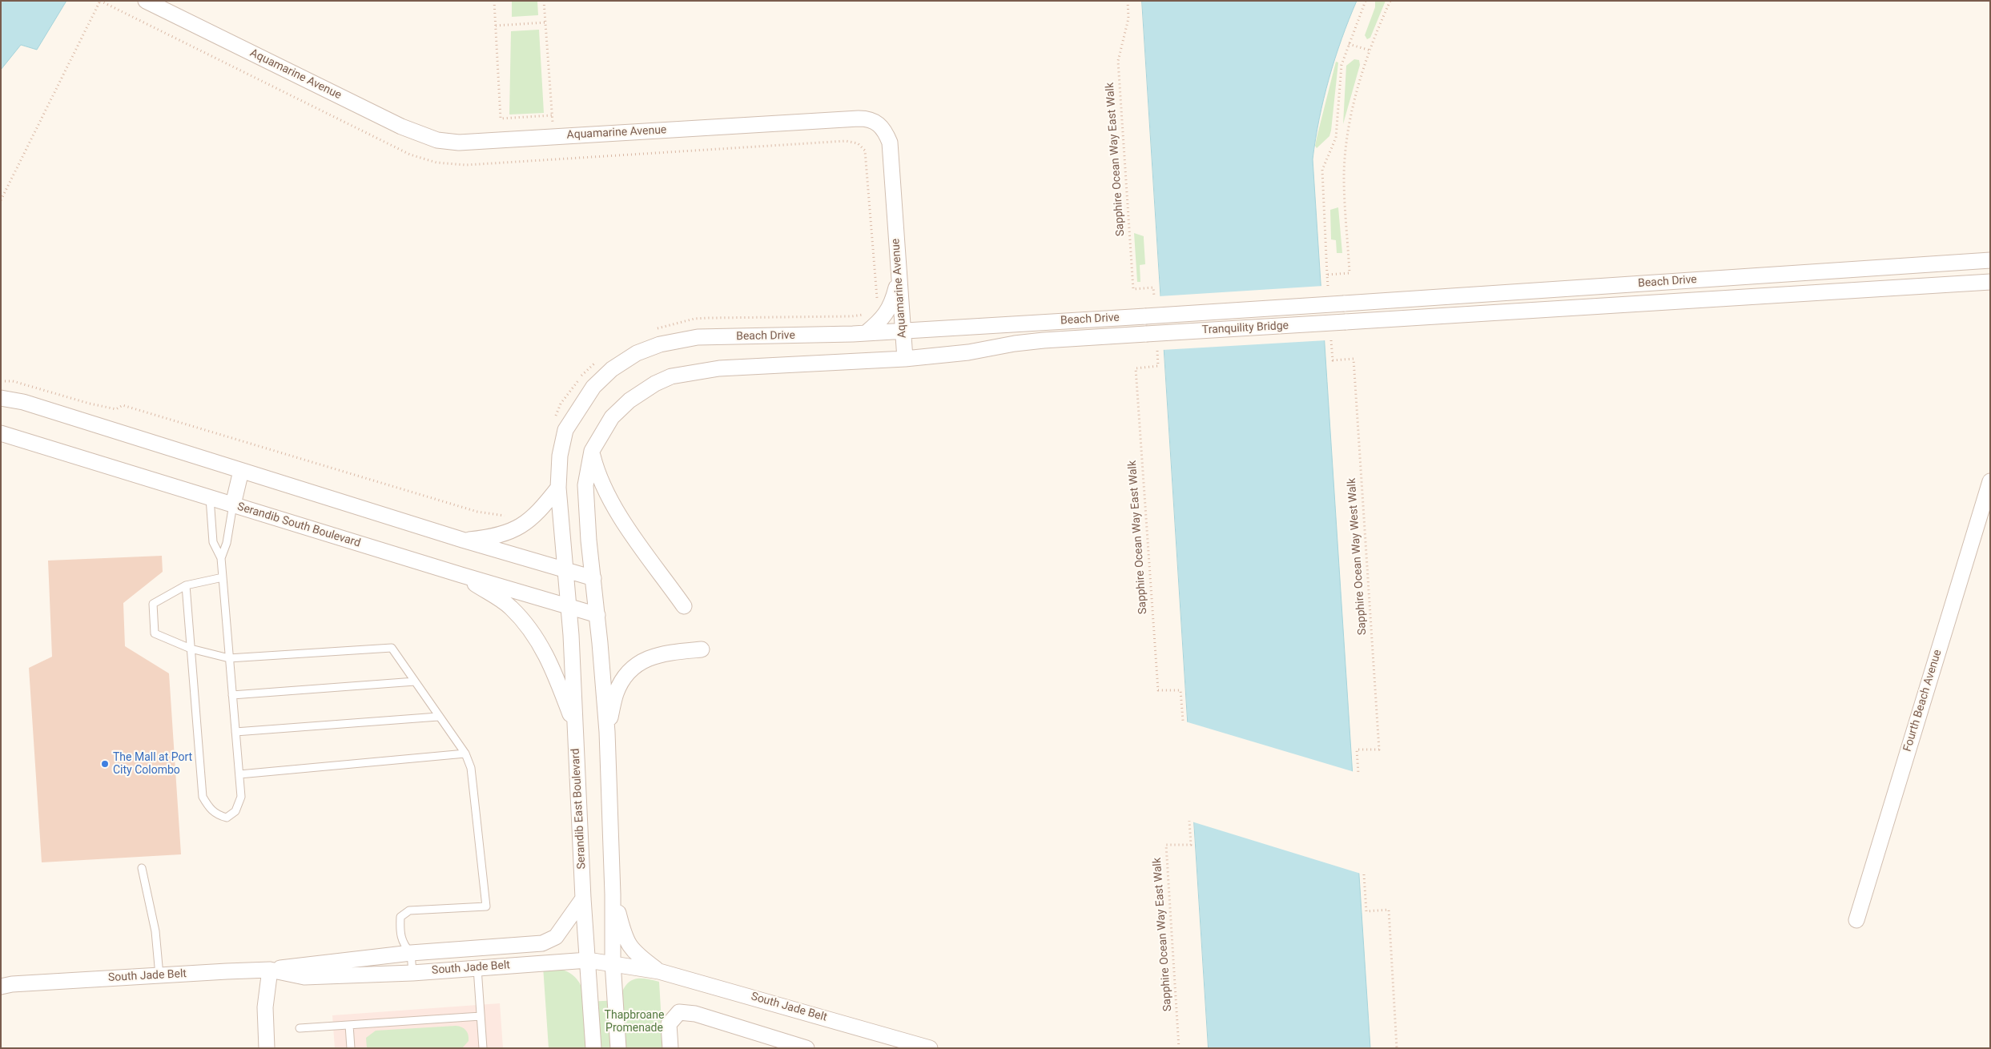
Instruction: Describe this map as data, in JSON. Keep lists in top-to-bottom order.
{
  "streets": {
    "street": [
      "Aquamarine Avenue",
      "Beach Drive",
      "Tranquility Bridge",
      "Serandib South Boulevard",
      "Fourth Beach Avenue",
      "Serandib East Boulevard",
      "South Jade Belt"
    ],
    "path": ["Sapphire Ocean Way East Walk", "Sapphire Ocean Way West Walk"]
  },
  "crossings": [
    ["Aquamarine Avenue", "Beach Drive"],
    ["Beach Drive", "Tranquility Bridge"],
    ["Beach Drive", "Serandib East Boulevard"],
    ["Serandib South Boulevard", "Serandib East Boulevard"],
    ["Serandib East Boulevard", "South Jade Belt"]
  ],
  "parks": ["Thapbroane Promenade"],
  "places": ["The Mall at Port City Colombo"]
}
